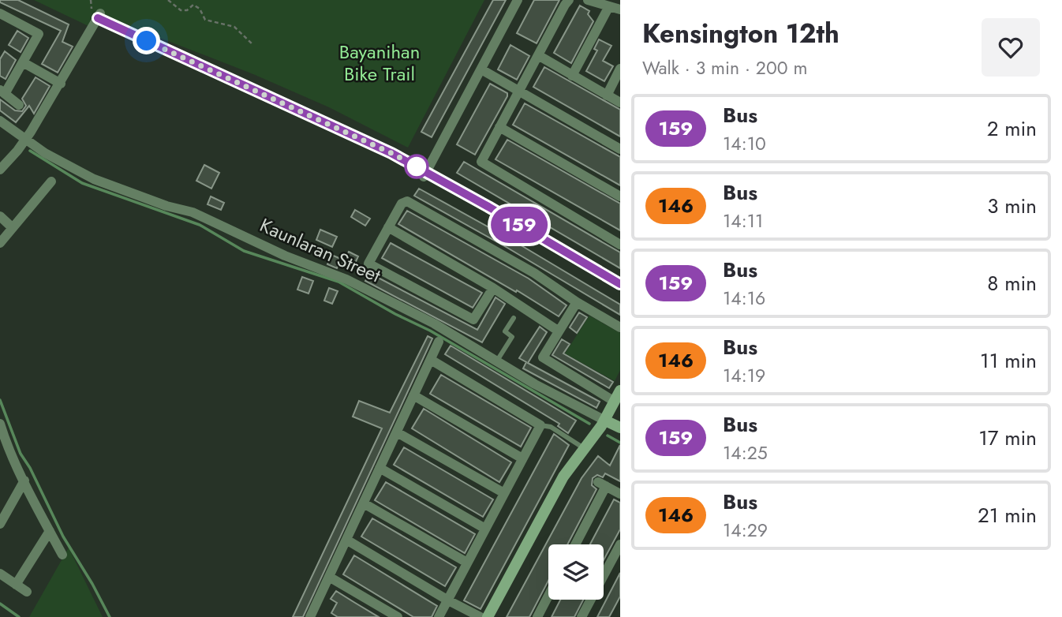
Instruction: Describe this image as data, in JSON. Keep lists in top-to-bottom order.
{
  "streets": {
    "street": ["Kaunlaran Street"]
  },
  "parks": ["Bayanihan Bike Trail"],
  "lines": ["bus line 159"],
  "page": {
    "on_map": "159",
    "heading": ["Kensington 12th", "Walk · 3 min · 200 m"],
    "list": [
      {
        "mark": "159",
        "name": "Bus",
        "note": "14:10",
        "value": "2 min"
      },
      {
        "mark": "146",
        "name": "Bus",
        "note": "14:11",
        "value": "3 min"
      },
      {
        "mark": "159",
        "name": "Bus",
        "note": "14:16",
        "value": "8 min"
      },
      {
        "mark": "146",
        "name": "Bus",
        "note": "14:19",
        "value": "11 min"
      },
      {
        "mark": "159",
        "name": "Bus",
        "note": "14:25",
        "value": "17 min"
      },
      {
        "mark": "146",
        "name": "Bus",
        "note": "14:29",
        "value": "21 min"
      }
    ]
  }
}
